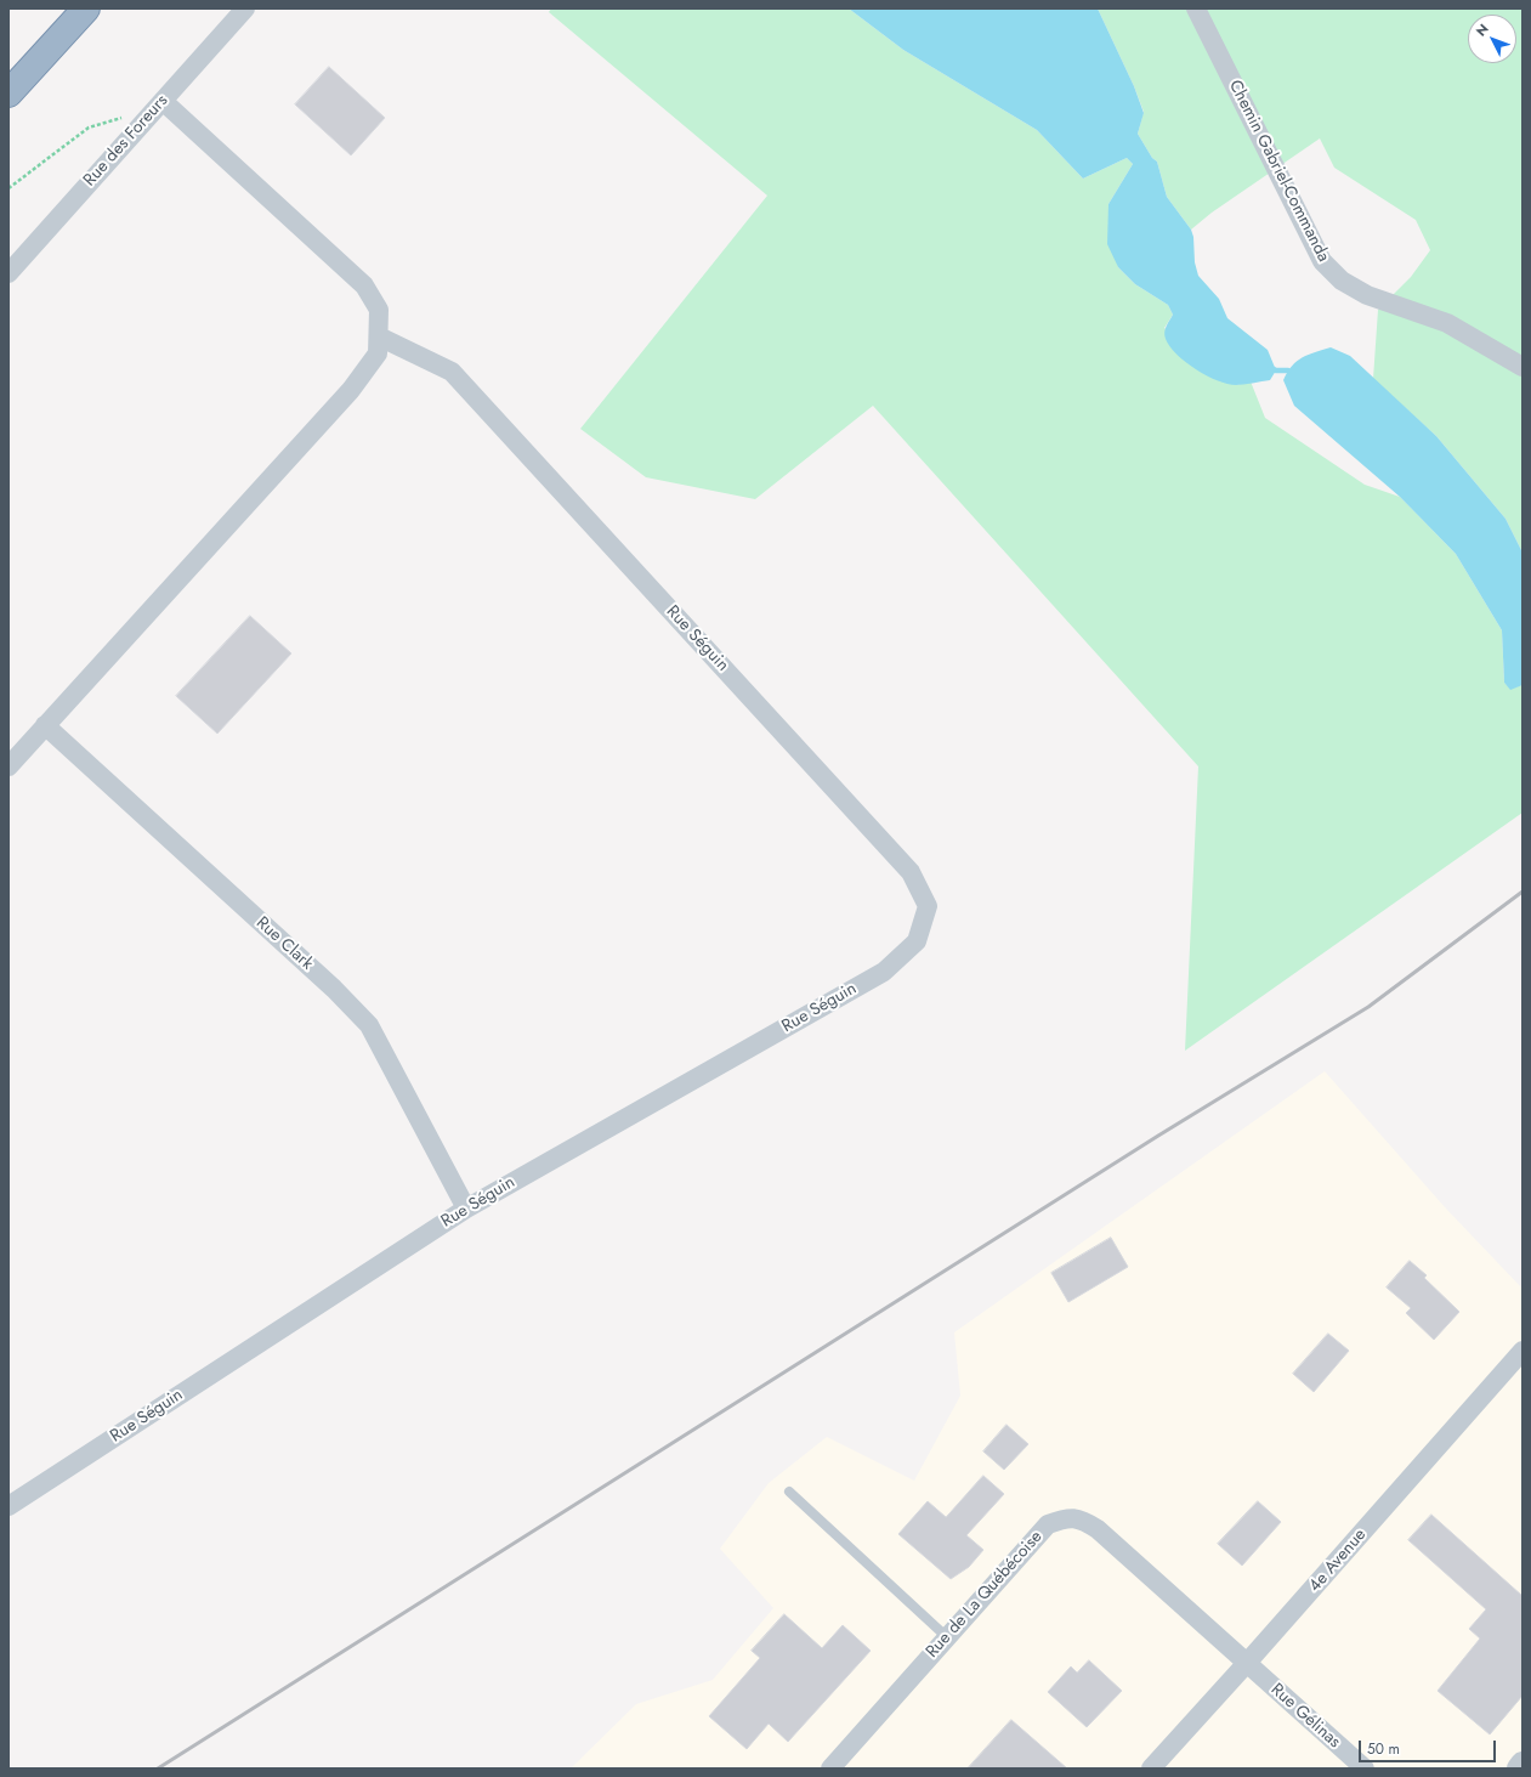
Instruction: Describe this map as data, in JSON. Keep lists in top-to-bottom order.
{
  "streets": {
    "street": [
      "Rue des Foreurs",
      "Chemin Gabriel-Commanda",
      "Rue Séguin",
      "Rue Clark",
      "4e Avenue",
      "Rue de La Québécoise",
      "Rue Gélinas"
    ]
  },
  "crossings": [
    ["Rue Séguin", "Rue Clark"],
    ["4e Avenue", "Rue de La Québécoise"],
    ["4e Avenue", "Rue Gélinas"],
    ["Rue de La Québécoise", "Rue Gélinas"]
  ],
  "scale_bar": "50 m",
  "north": "top left"
}
